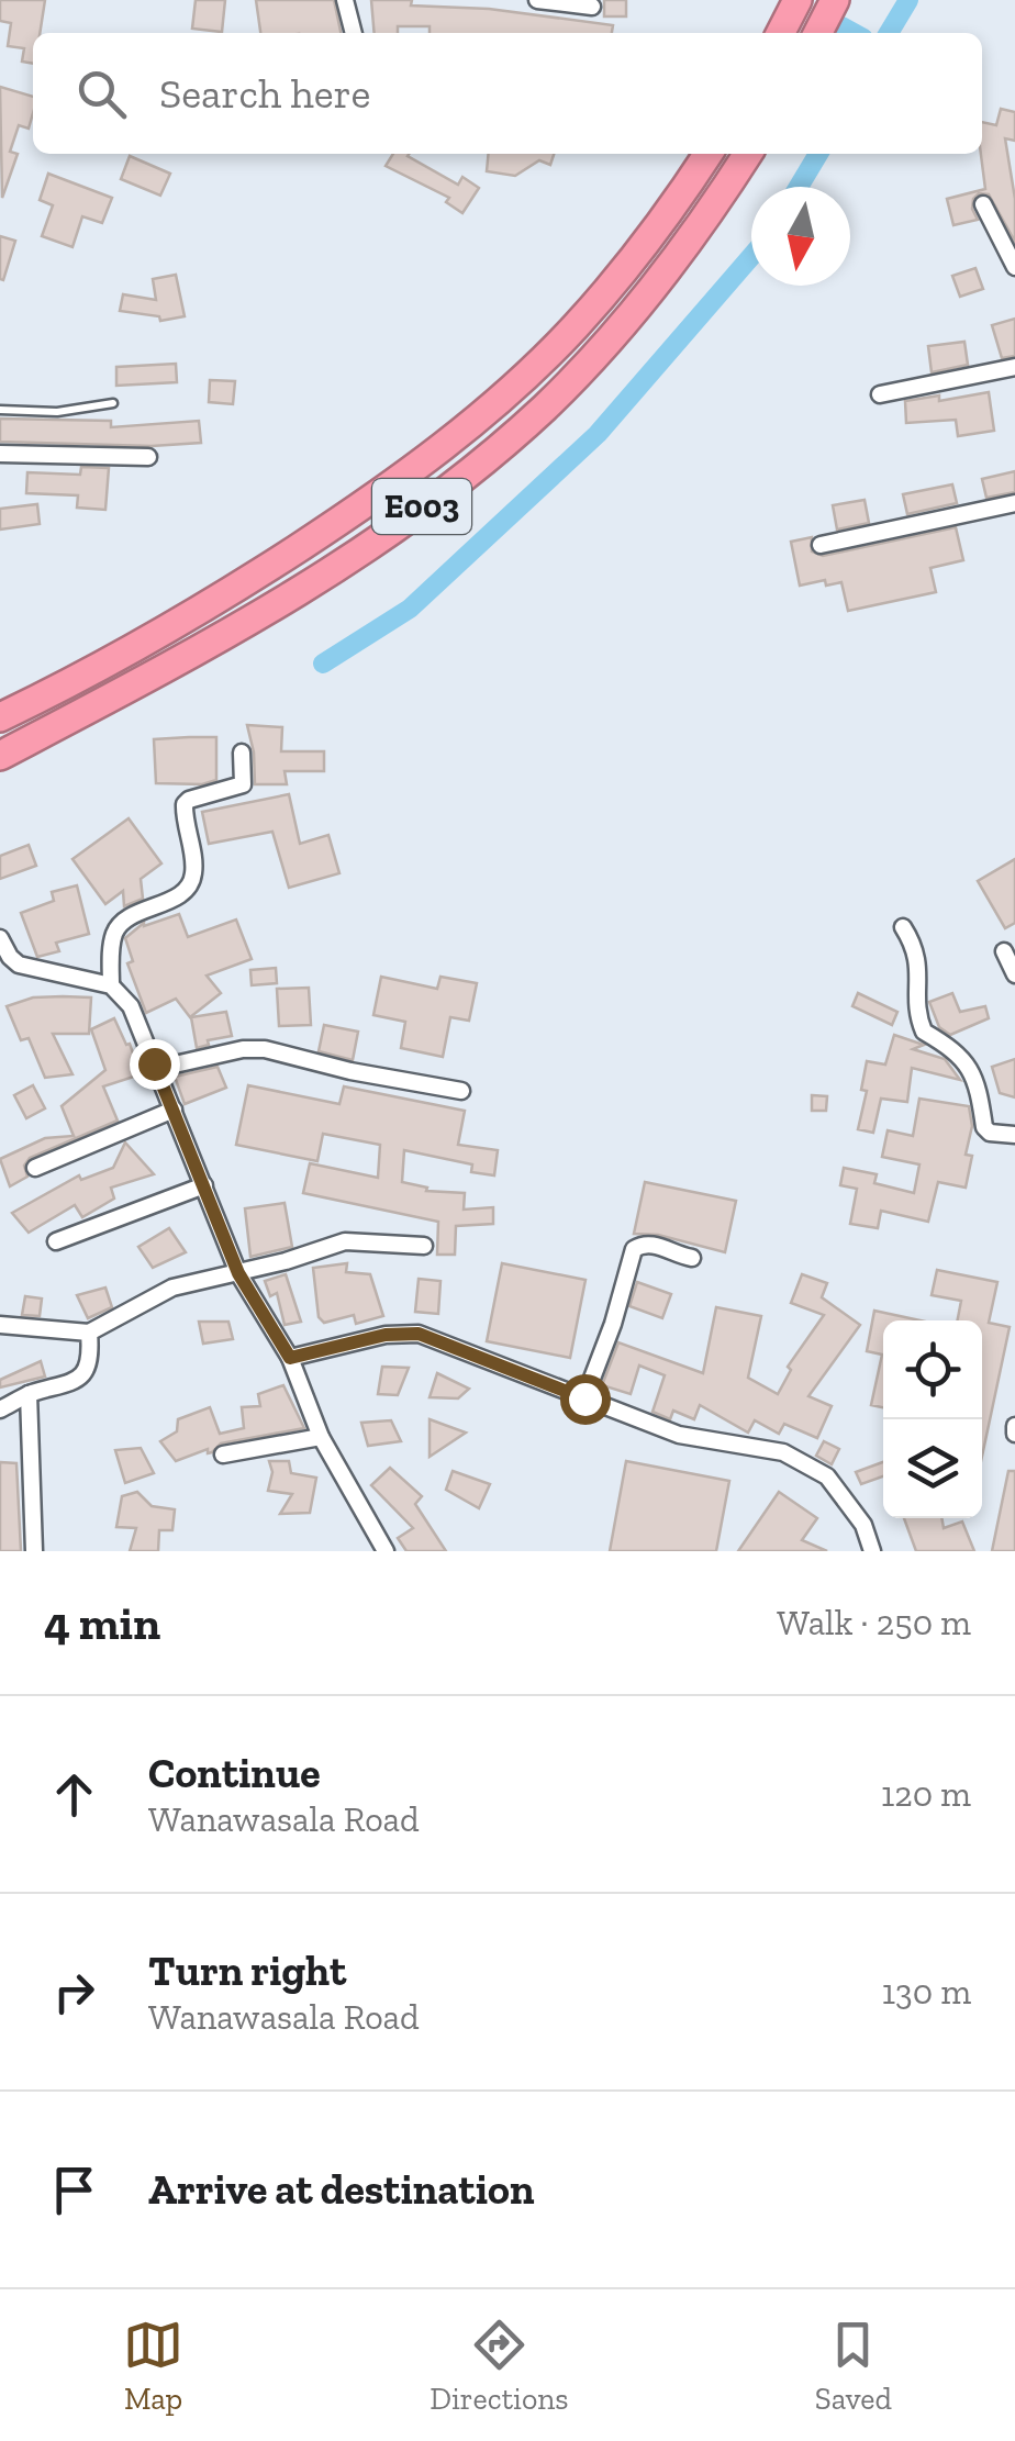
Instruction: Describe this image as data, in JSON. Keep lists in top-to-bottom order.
{
  "streets": {
    "highway": ["E003"]
  },
  "north": "bottom",
  "page": {
    "search": "Search here",
    "heading": ["4 min", "Walk · 250 m"],
    "list": [
      ["Continue", "Wanawasala Road", "120 m"],
      ["Turn right", "Wanawasala Road", "130 m"],
      "Arrive at destination"
    ],
    "nav": ["Map", "Directions", "Saved"]
  }
}
